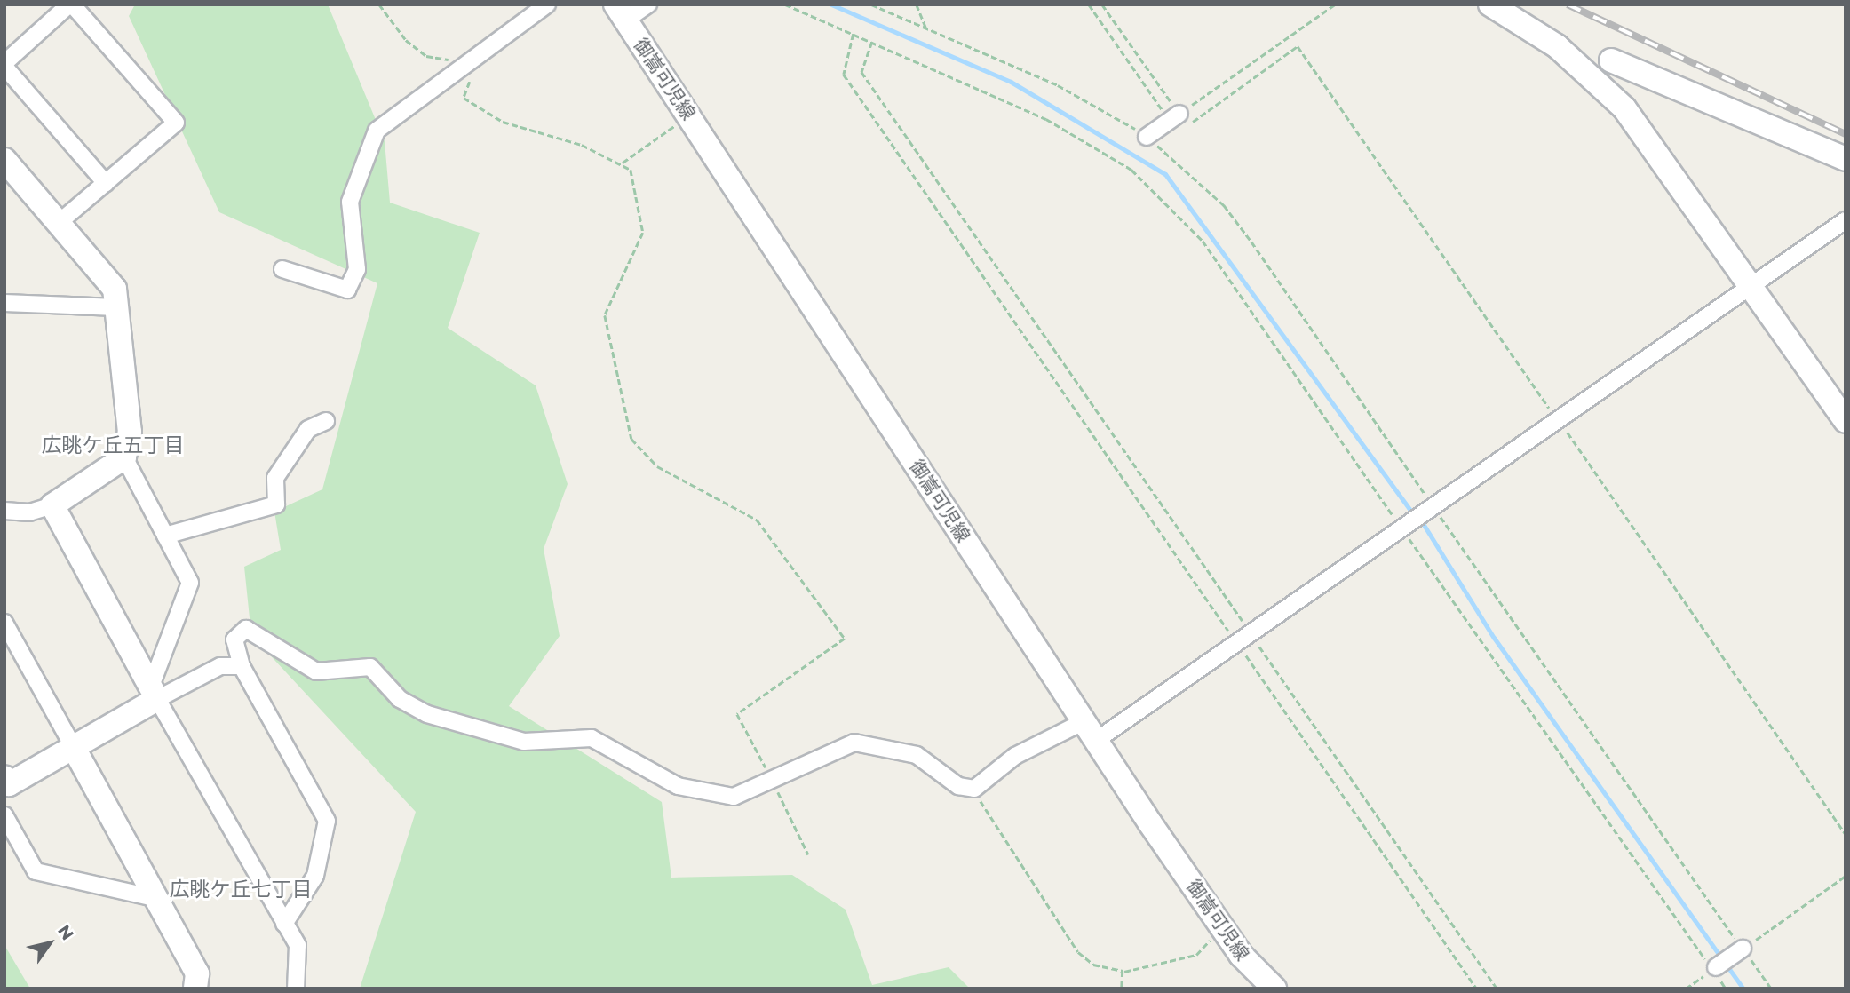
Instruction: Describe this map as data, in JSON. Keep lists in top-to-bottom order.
{
  "streets": {
    "street": ["御嵩可児線"]
  },
  "districts": ["広眺ケ丘五丁目", "広眺ケ丘七丁目"],
  "north": "top right"
}
